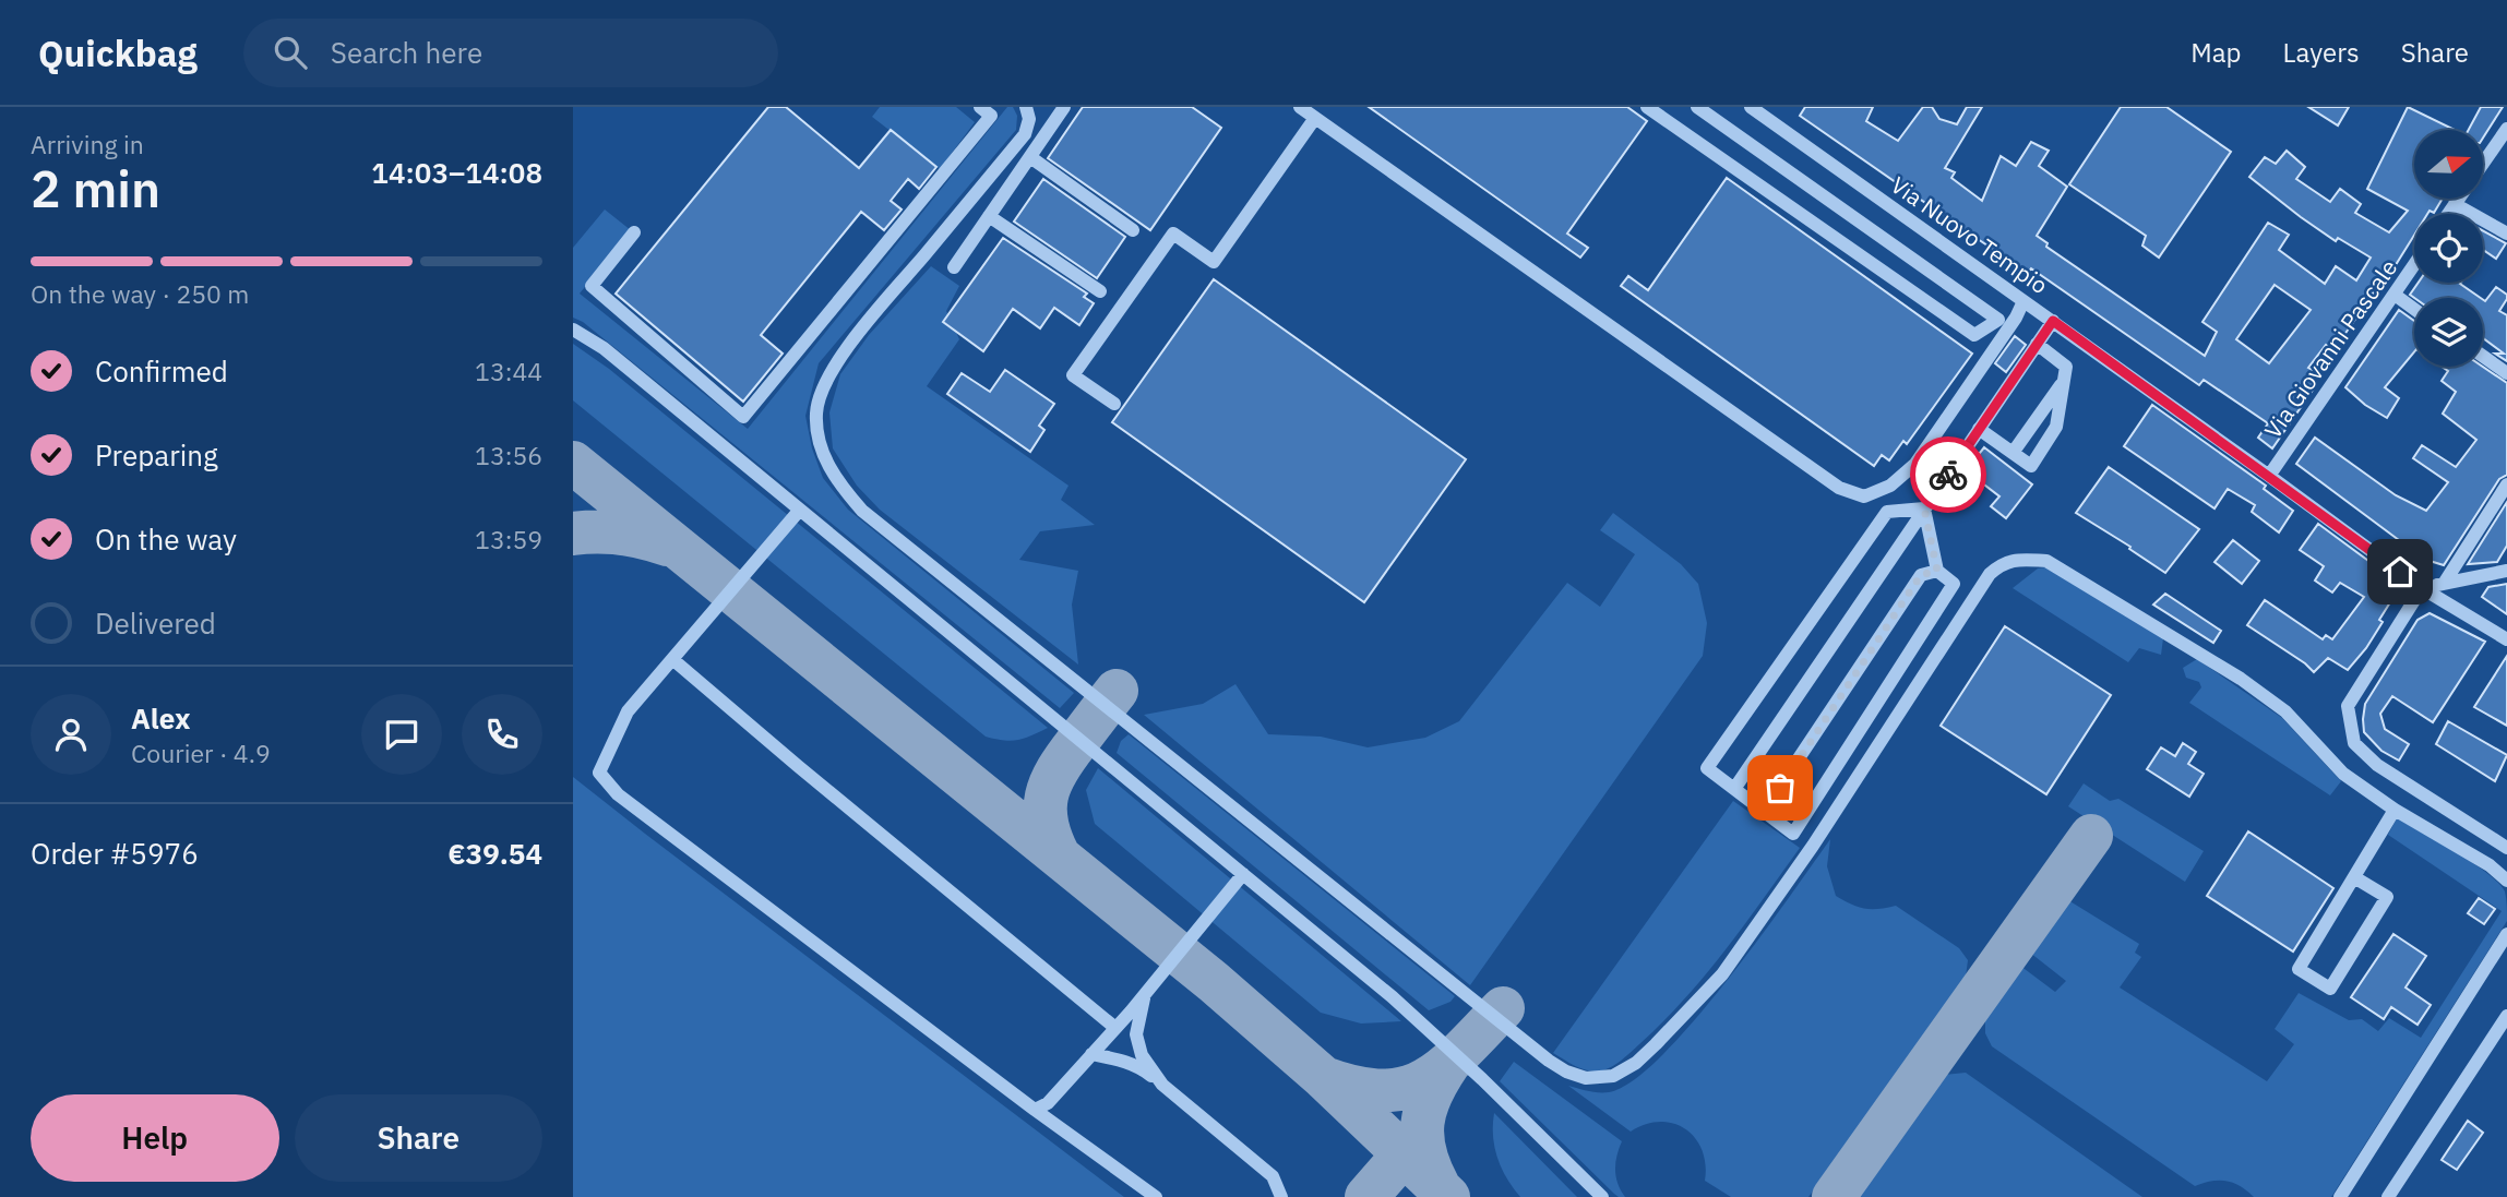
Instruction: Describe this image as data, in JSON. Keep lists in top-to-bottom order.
{
  "streets": {
    "street": ["Via Nuovo Tempio", "Via Giovanni Pascale"]
  },
  "crossings": [
    ["Via Nuovo Tempio", "Via Giovanni Pascale"]
  ],
  "north": "right",
  "page": {
    "header": "Quickbag",
    "search": "Search here",
    "nav": ["Map", "Layers", "Share"],
    "heading": ["2 min", "Arriving in", "14:03–14:08"],
    "panel": [
      "Alex",
      "Courier · 4.9",
      "Order #5976",
      "€39.54"
    ],
    "bar": "On the way · 250 m",
    "list": [
      ["Confirmed", "13:44"],
      ["Preparing", "13:56"],
      ["On the way", "13:59"],
      "Delivered"
    ],
    "buttons": ["Help", "Share"]
  }
}
